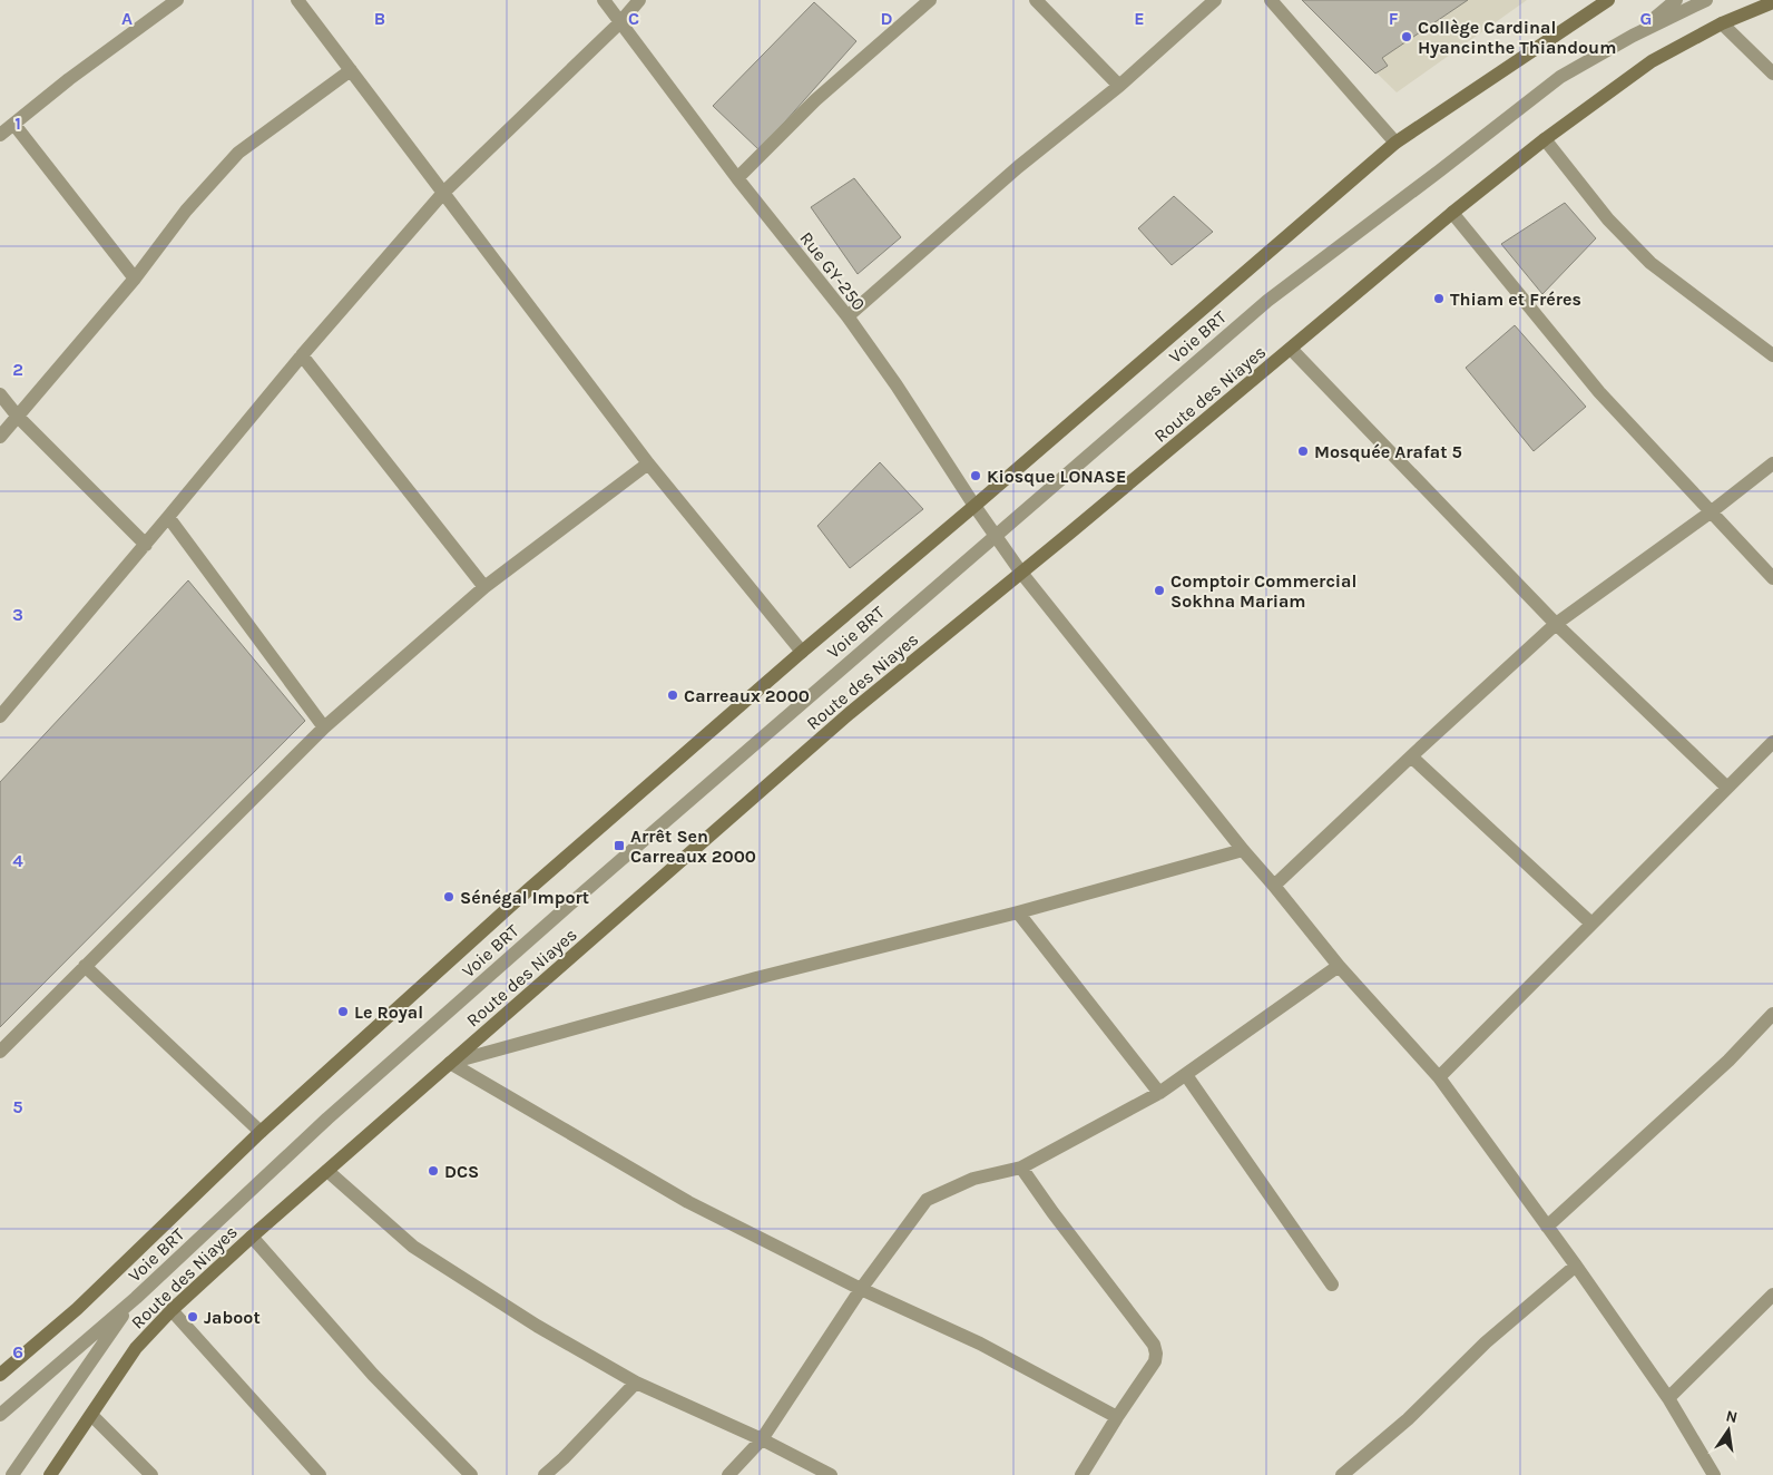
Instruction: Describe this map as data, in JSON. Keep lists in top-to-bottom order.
{
  "streets": {
    "main road": ["Route des Niayes"],
    "street": ["Rue GY-250", "Voie BRT"]
  },
  "crossings": [
    ["Rue GY-250", "Voie BRT"],
    ["Rue GY-250", "Route des Niayes"]
  ],
  "places": {
    "other": [
      "Collège Cardinal Hyancinthe Thiandoum",
      "Thiam et Fréres",
      "Mosquée Arafat 5",
      "Kiosque LONASE",
      "Comptoir Commercial Sokhna Mariam",
      "Carreaux 2000",
      "Sénégal Import",
      "Le Royal",
      "DCS",
      "Jaboot"
    ],
    "transit": ["Arrêt Sen Carreaux 2000"]
  },
  "north": "top",
  "grid": {
    "columns": [
      "A",
      "B",
      "C",
      "D",
      "E",
      "F",
      "G"
    ],
    "rows": [
      "1",
      "2",
      "3",
      "4",
      "5",
      "6"
    ]
  }
}
